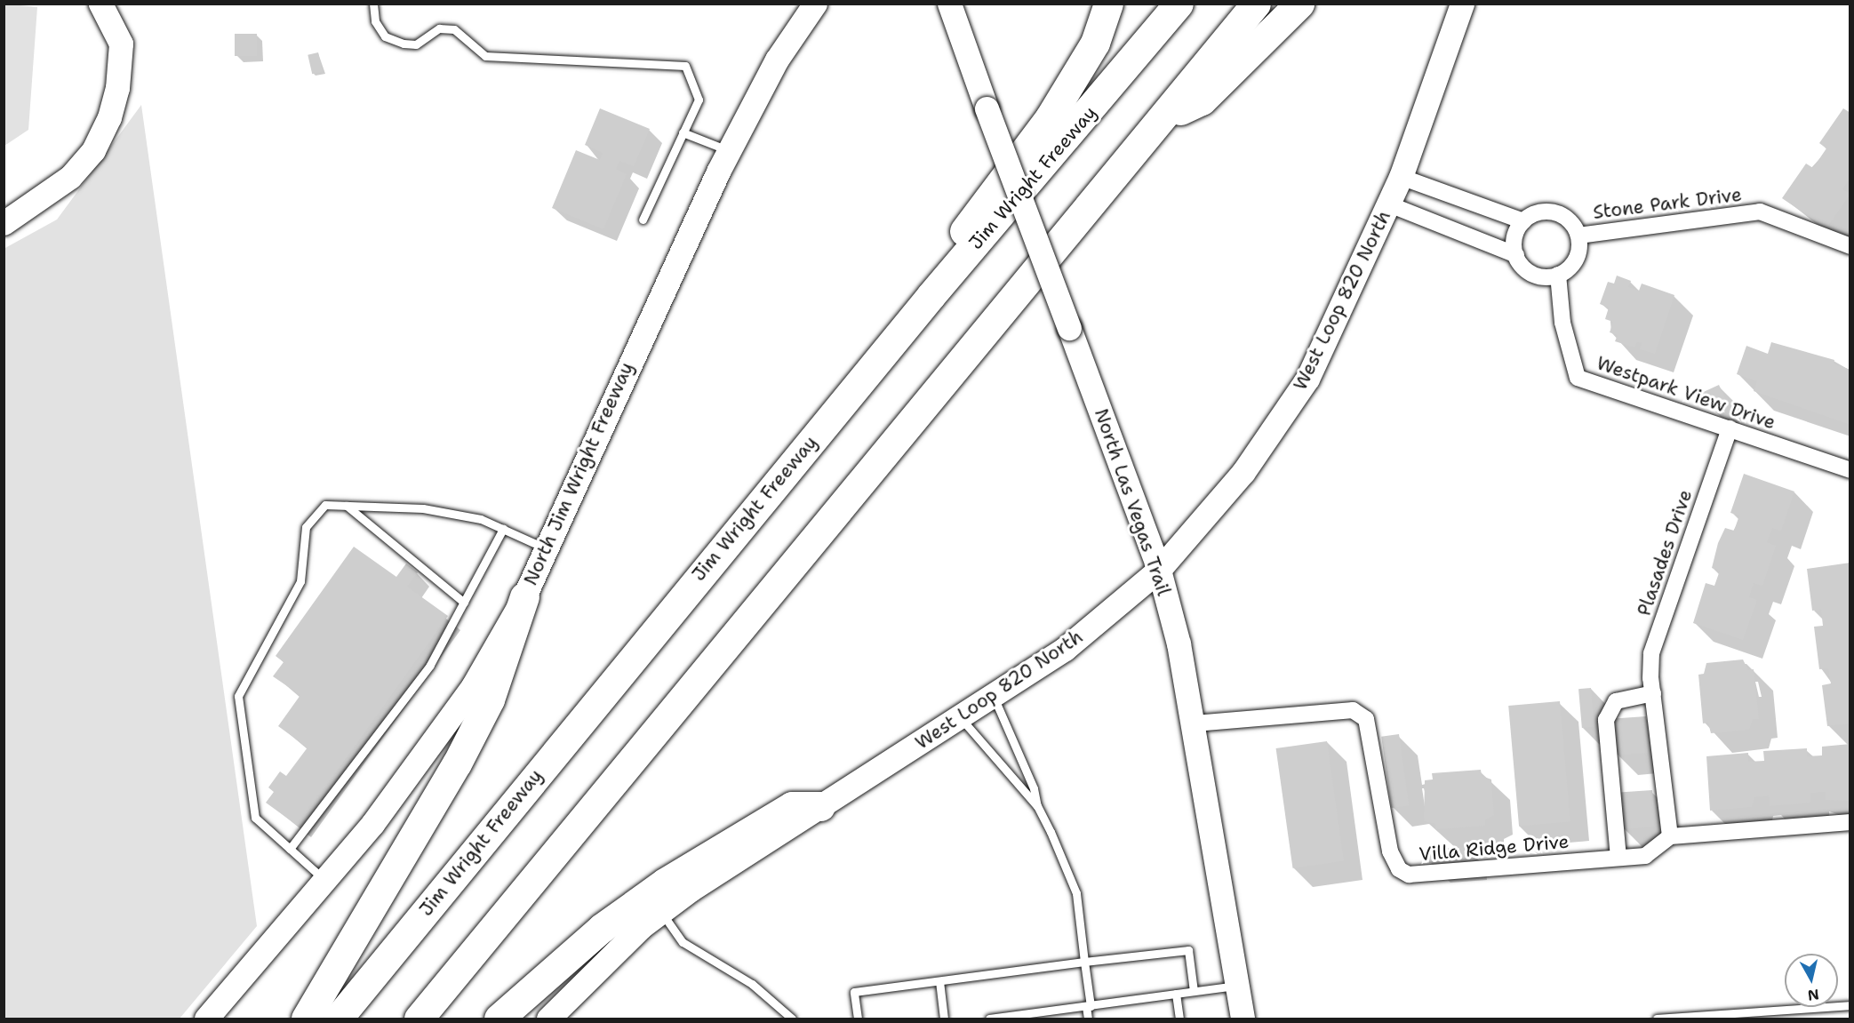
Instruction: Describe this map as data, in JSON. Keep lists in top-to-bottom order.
{
  "streets": {
    "highway": ["Jim Wright Freeway"],
    "street": [
      "Stone Park Drive",
      "West Loop 820 North",
      "Westpark View Drive",
      "North Jim Wright Freeway",
      "North Las Vegas Trail",
      "Plasades Drive",
      "Villa Ridge Drive"
    ]
  },
  "crossings": [
    ["Stone Park Drive", "Westpark View Drive"],
    ["West Loop 820 North", "North Las Vegas Trail"],
    ["Westpark View Drive", "Plasades Drive"],
    ["North Las Vegas Trail", "Villa Ridge Drive"],
    ["Plasades Drive", "Villa Ridge Drive"]
  ],
  "north": "bottom"
}
